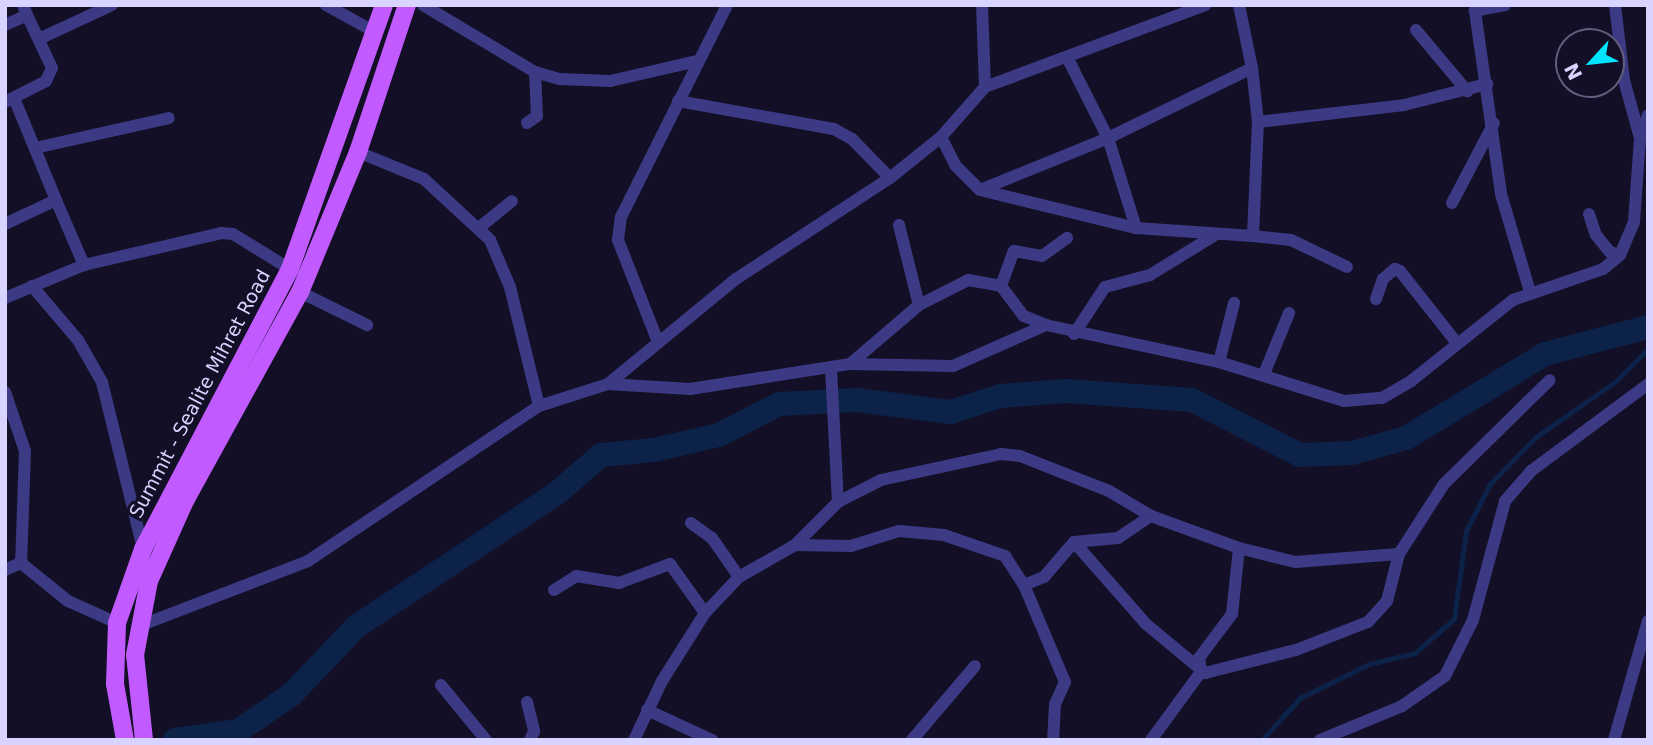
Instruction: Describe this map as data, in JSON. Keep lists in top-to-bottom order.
{
  "streets": {
    "main road": ["Summit - Sealite Mihret Road"]
  },
  "north": "bottom left"
}
